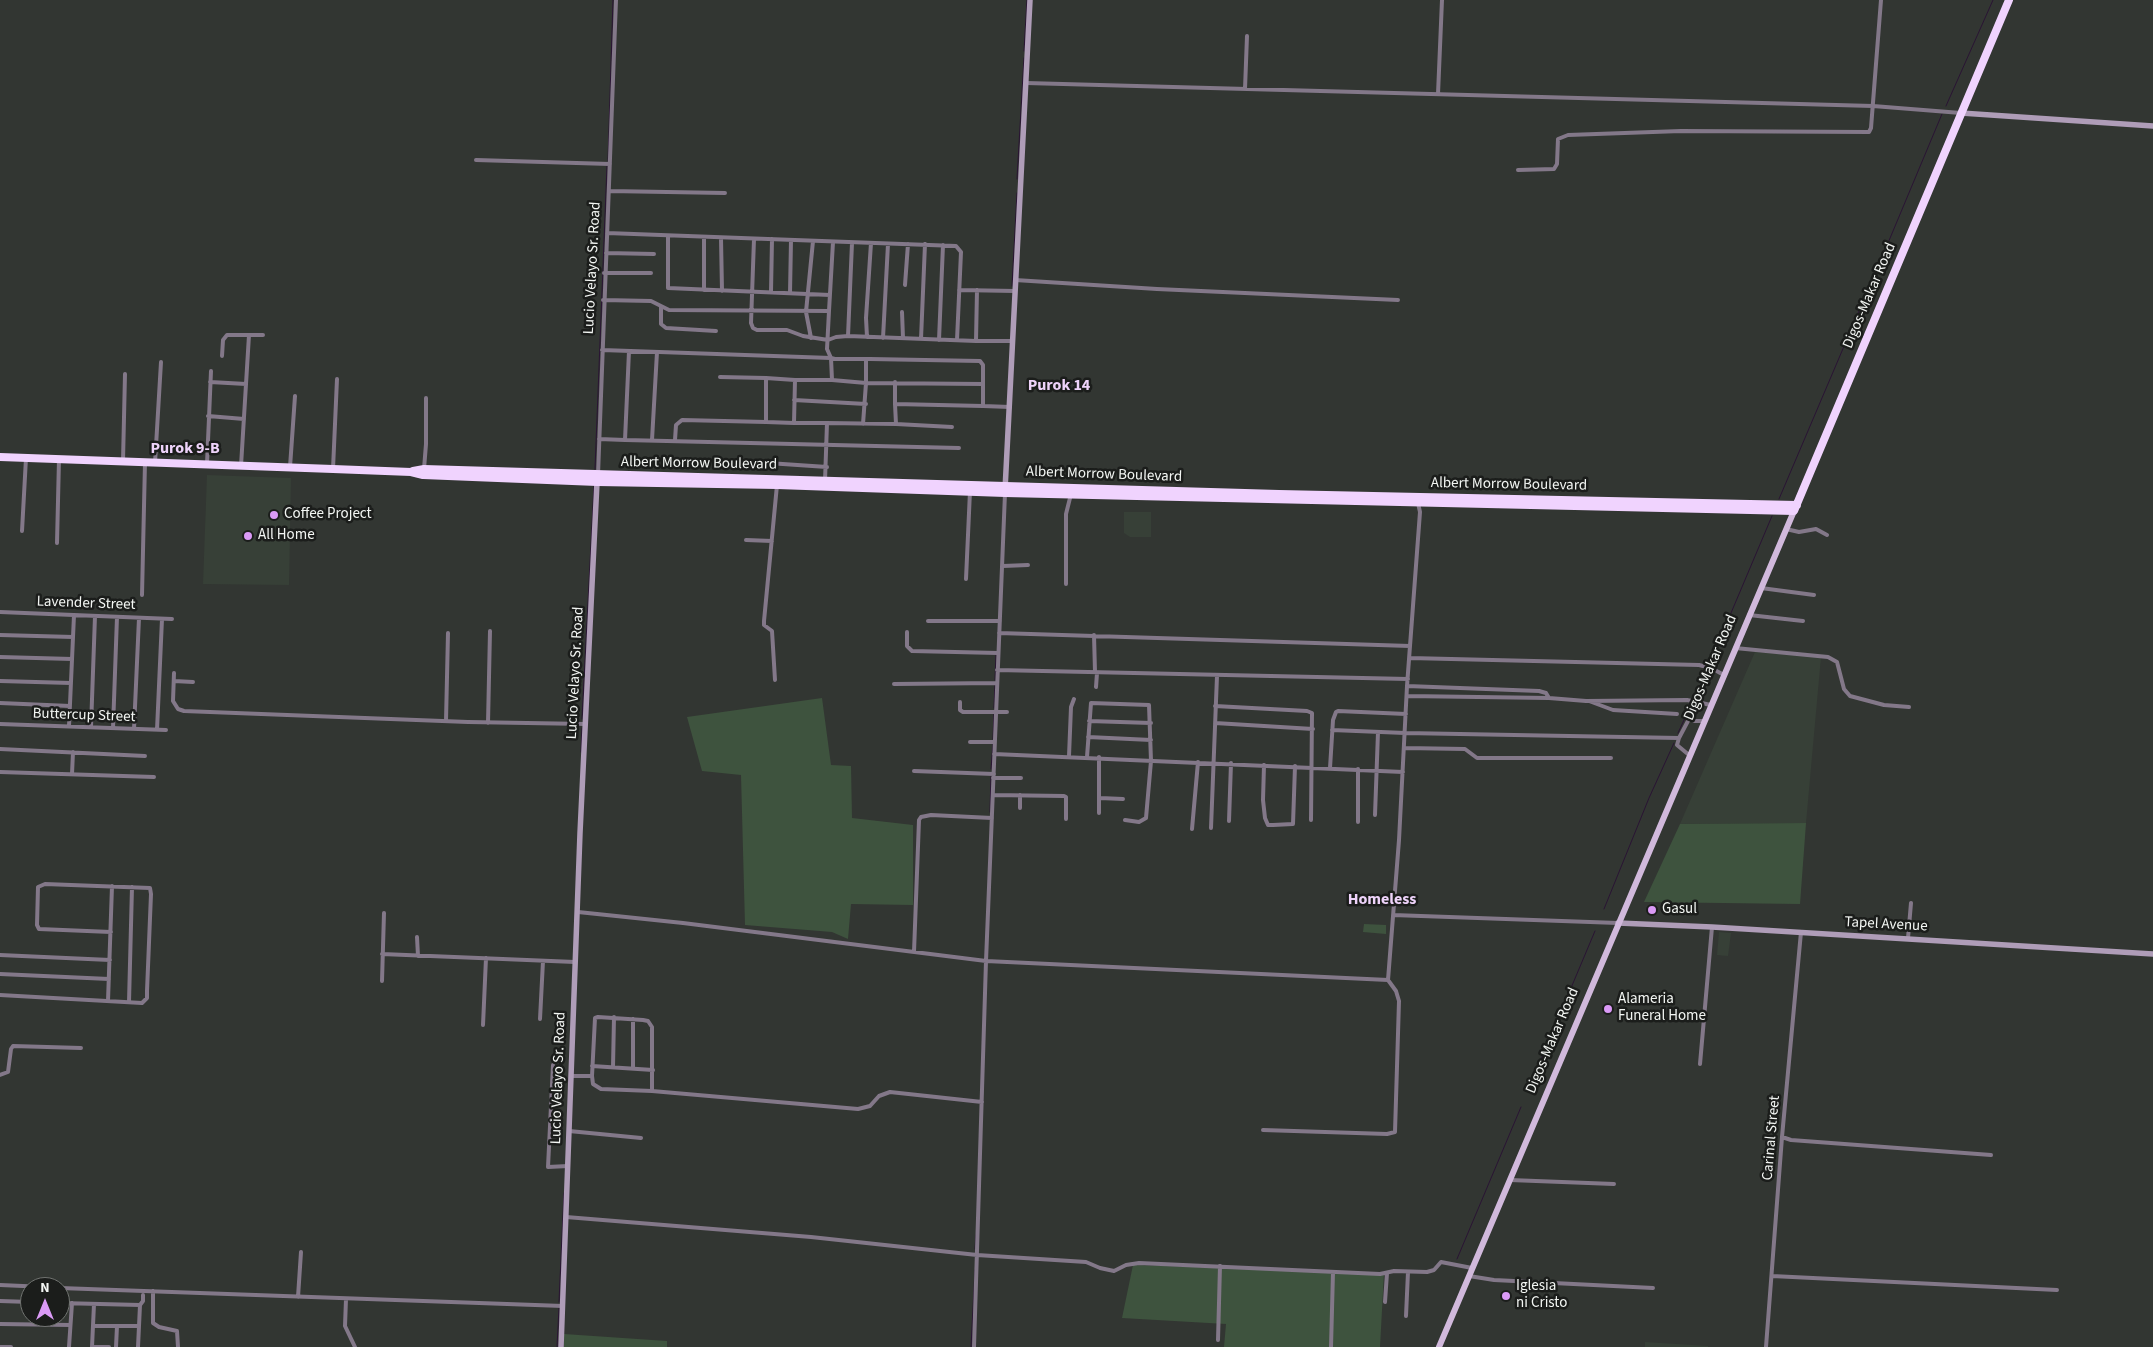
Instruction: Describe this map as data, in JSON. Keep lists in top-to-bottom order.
{
  "streets": {
    "highway": ["Digos-Makar Road", "Albert Morrow Boulevard"],
    "street": [
      "Lucio Velayo Sr. Road",
      "Lavender Street",
      "Buttercup Street",
      "Tapel Avenue",
      "Carinal Street"
    ]
  },
  "crossings": [
    ["Lucio Velayo Sr. Road", "Albert Morrow Boulevard"],
    ["Digos-Makar Road", "Albert Morrow Boulevard"],
    ["Digos-Makar Road", "Tapel Avenue"],
    ["Tapel Avenue", "Carinal Street"]
  ],
  "districts": ["Purok 14", "Purok 9-B", "Homeless"],
  "places": [
    "Coffee Project",
    "All Home",
    "Gasul",
    "Alameria Funeral Home",
    "Iglesia ni Cristo"
  ],
  "north": "top"
}
